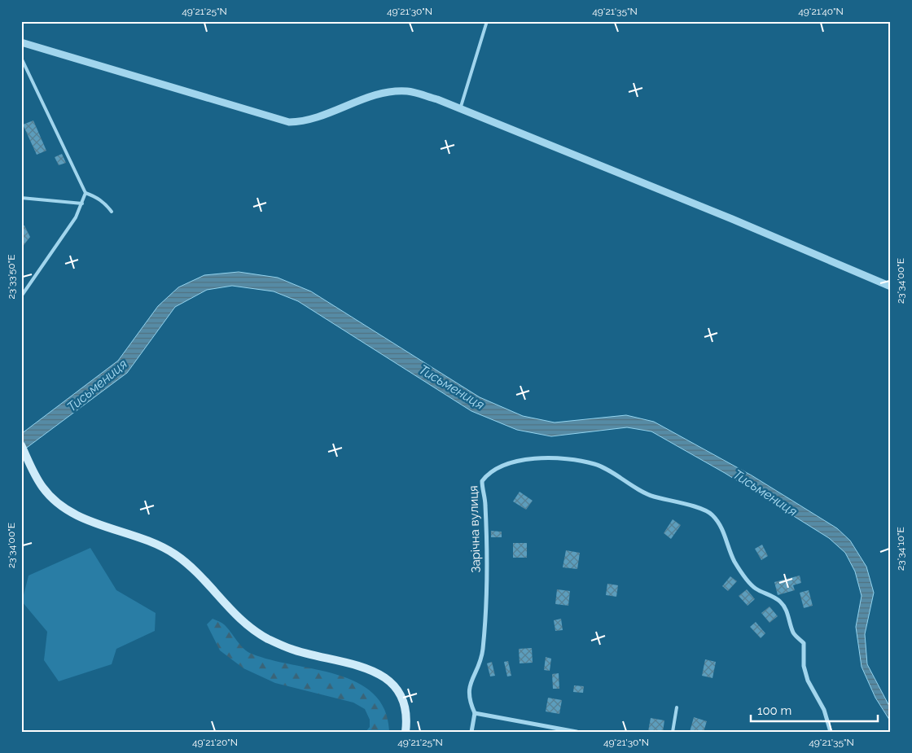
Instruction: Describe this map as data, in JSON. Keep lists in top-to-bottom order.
{
  "streets": {
    "street": ["Зарічна вулиця"]
  },
  "water": ["Тисьмениця"],
  "scale_bar": "100 m",
  "coordinates": [
    "49°21'25\"N",
    "49°21'30\"N",
    "49°21'35\"N",
    "49°21'40\"N",
    "23°33'50\"E",
    "23°34'00\"E",
    "23°34'10\"E",
    "49°21'20\"N"
  ]
}
